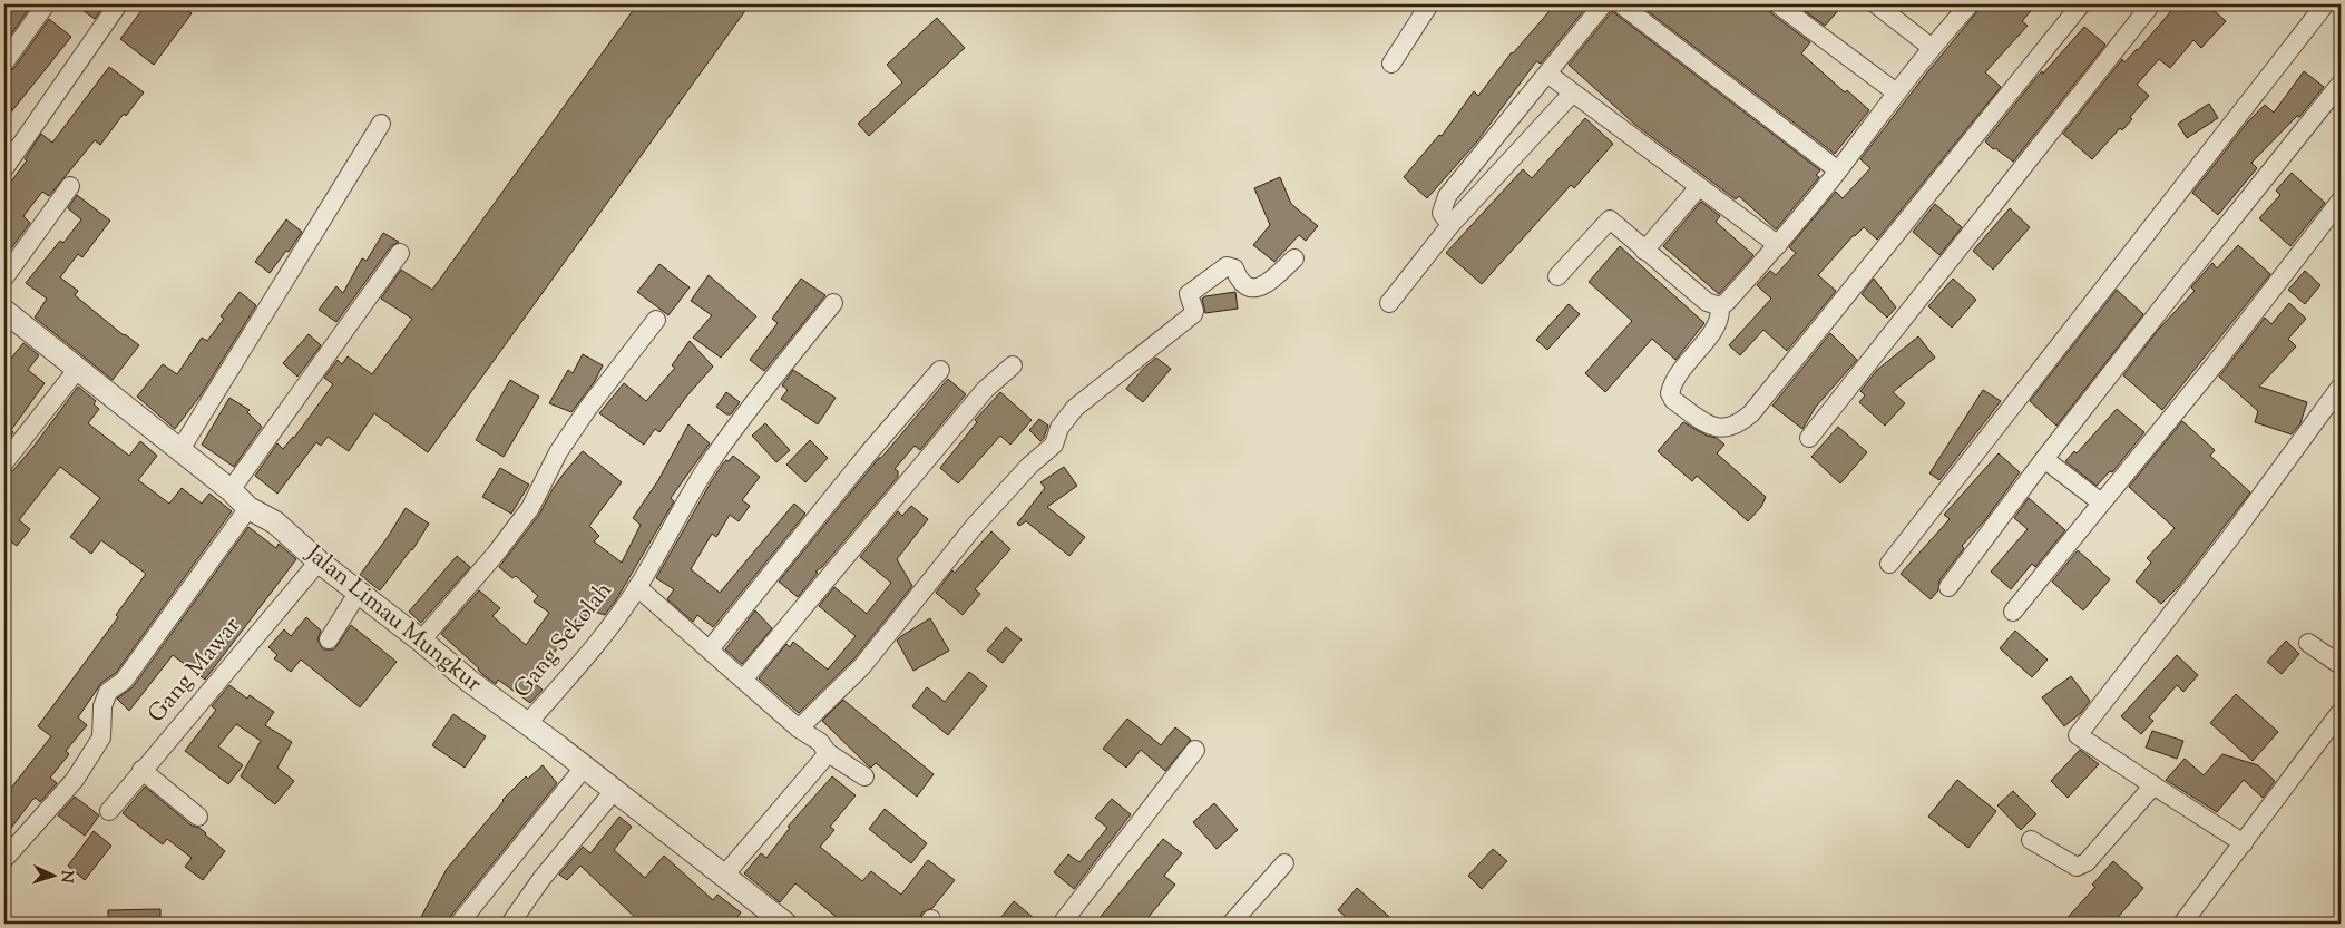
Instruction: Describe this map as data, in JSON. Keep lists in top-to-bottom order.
{
  "streets": {
    "street": ["Jalan Limau Mungkur", "Gang Sekolah", "Gang Mawar"]
  },
  "crossings": [
    ["Jalan Limau Mungkur", "Gang Sekolah"],
    ["Jalan Limau Mungkur", "Gang Mawar"]
  ],
  "north": "right"
}
